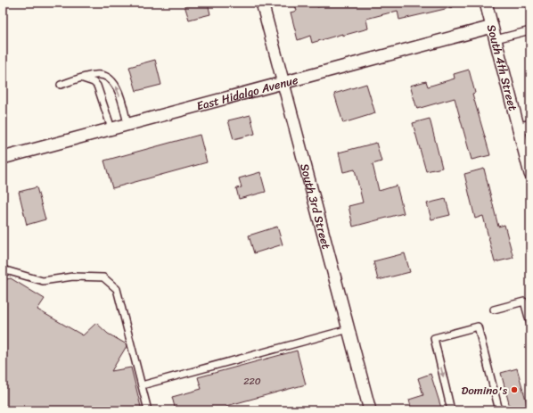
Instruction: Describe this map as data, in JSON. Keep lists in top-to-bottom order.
{
  "streets": {
    "street": ["South 4th Street", "East Hidalgo Avenue", "South 3rd Street"]
  },
  "crossings": [
    ["South 4th Street", "East Hidalgo Avenue"],
    ["East Hidalgo Avenue", "South 3rd Street"]
  ],
  "places": ["Domino's"],
  "house_numbers": ["220"]
}
